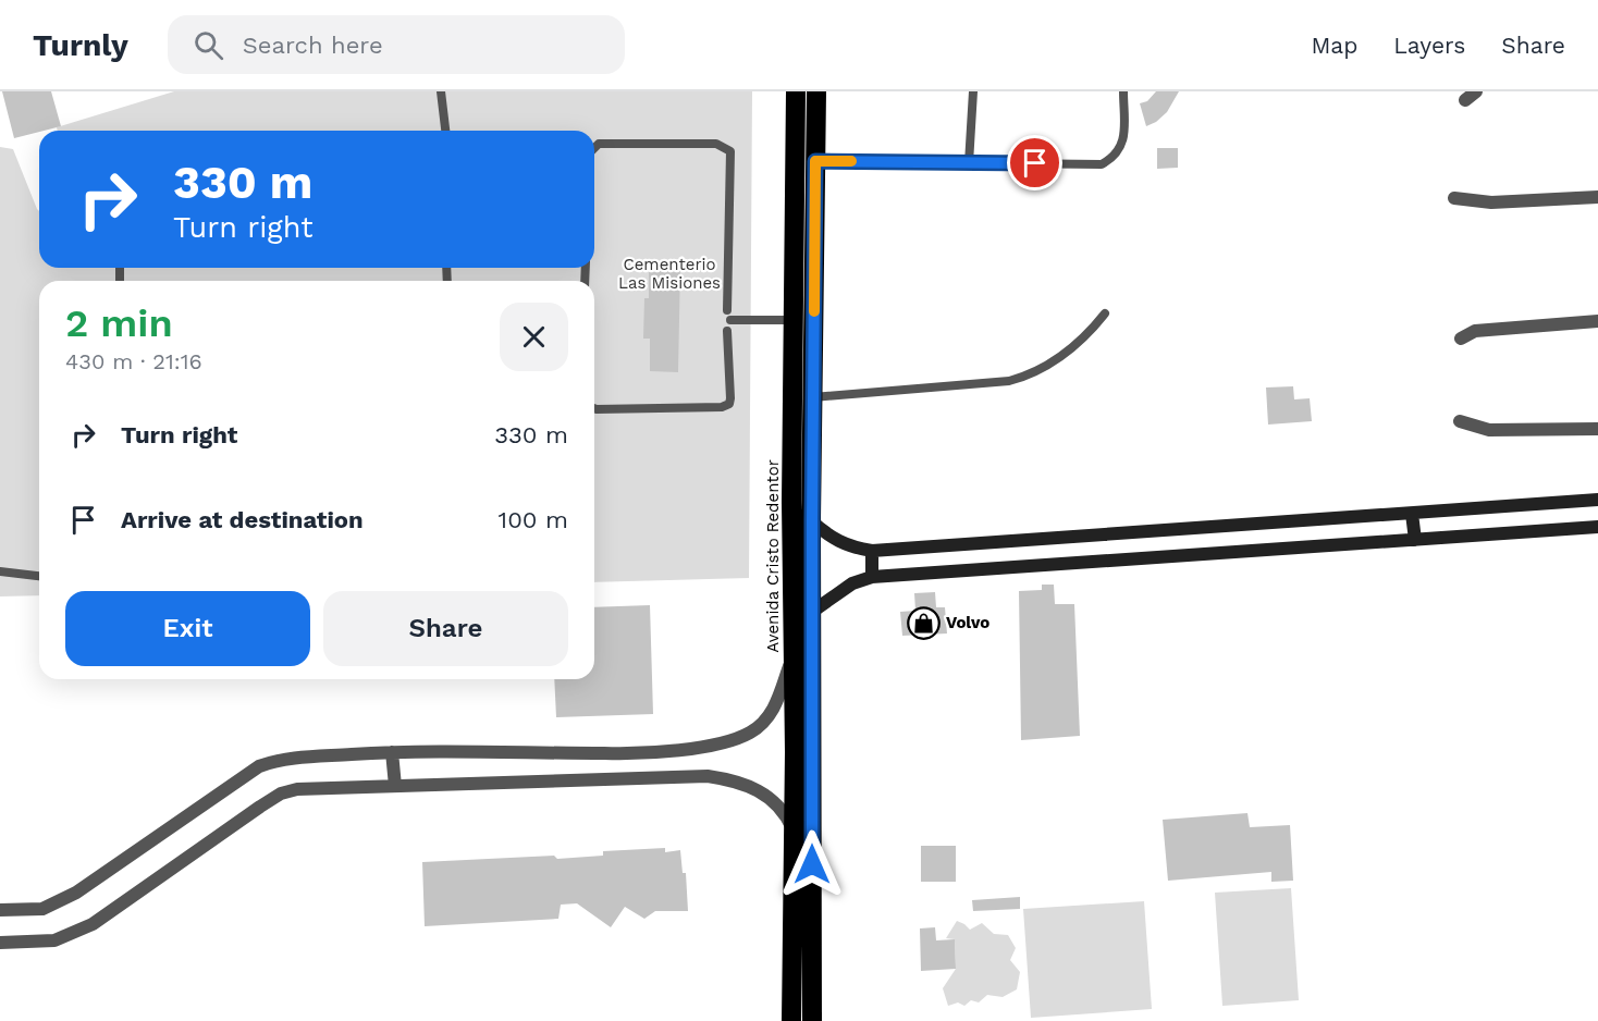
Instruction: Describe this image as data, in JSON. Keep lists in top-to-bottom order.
{
  "streets": {
    "highway": ["Avenida Cristo Redentor"]
  },
  "parks": ["Cementerio Las Misiones"],
  "places": {
    "shop": ["Volvo"]
  },
  "page": {
    "header": "Turnly",
    "search": "Search here",
    "nav": ["Map", "Layers", "Share"],
    "turn": ["330 m", "Turn right"],
    "heading": ["2 min", "430 m · 21:16"],
    "list": [
      {
        "name": "Turn right",
        "value": "330 m"
      },
      {
        "name": "Arrive at destination",
        "value": "100 m"
      }
    ],
    "buttons": ["Exit", "Share"]
  }
}
